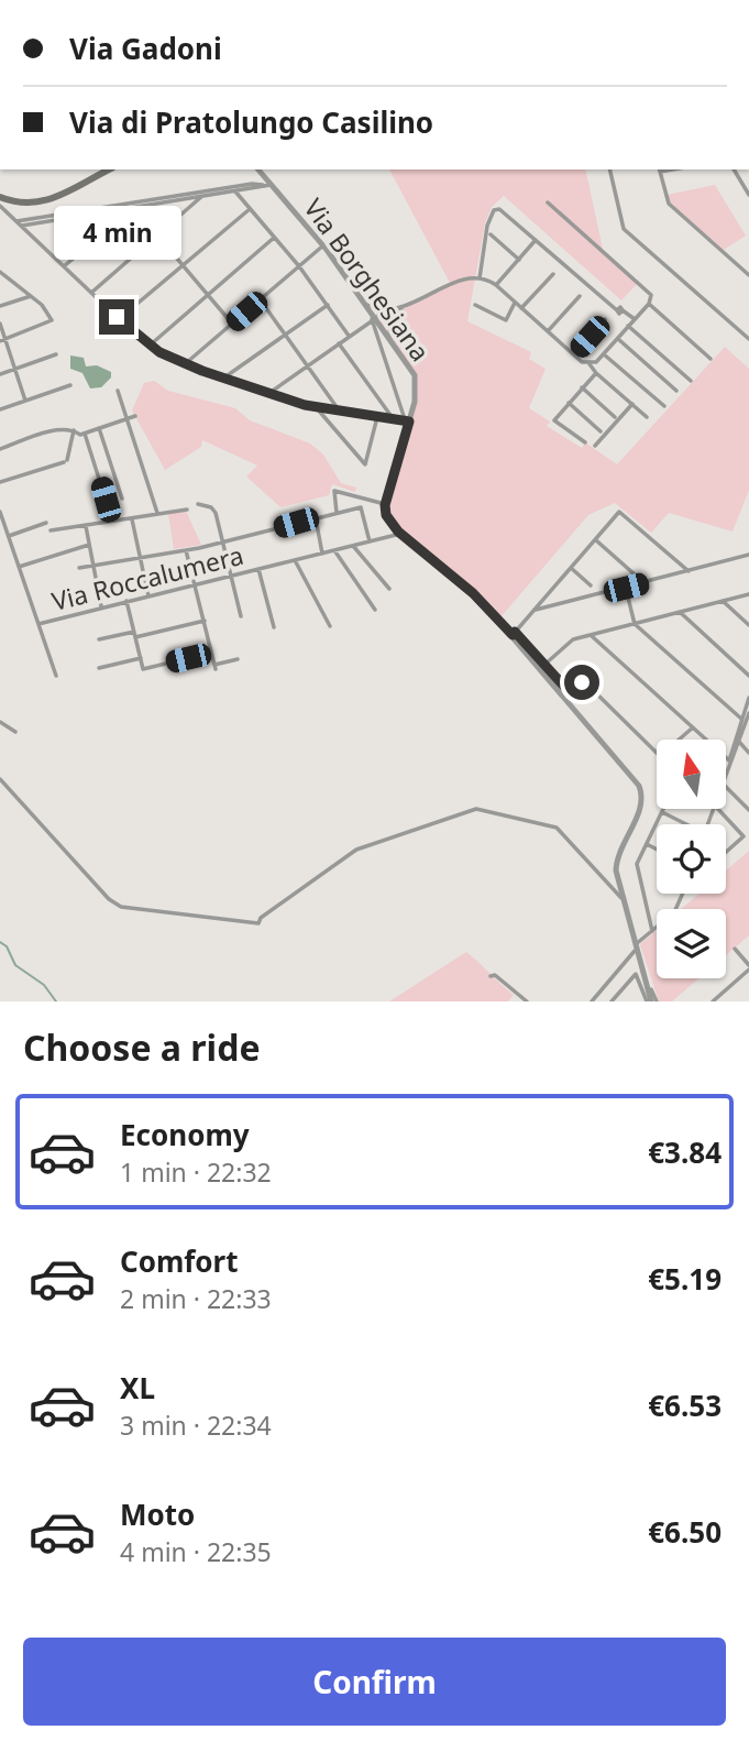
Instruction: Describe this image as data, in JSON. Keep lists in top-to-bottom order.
{
  "streets": {
    "street": ["Via Borghesiana", "Via Roccalumera"]
  },
  "north": "top",
  "page": {
    "banner": ["Via Gadoni", "Via di Pratolungo Casilino"],
    "bubble": "4 min",
    "heading": "Choose a ride",
    "list": [
      {
        "name": "Economy",
        "note": "1 min · 22:32",
        "value": "€3.84"
      },
      {
        "name": "Comfort",
        "note": "2 min · 22:33",
        "value": "€5.19"
      },
      {
        "name": "XL",
        "note": "3 min · 22:34",
        "value": "€6.53"
      },
      {
        "name": "Moto",
        "note": "4 min · 22:35",
        "value": "€6.50"
      }
    ],
    "buttons": "Confirm"
  }
}
